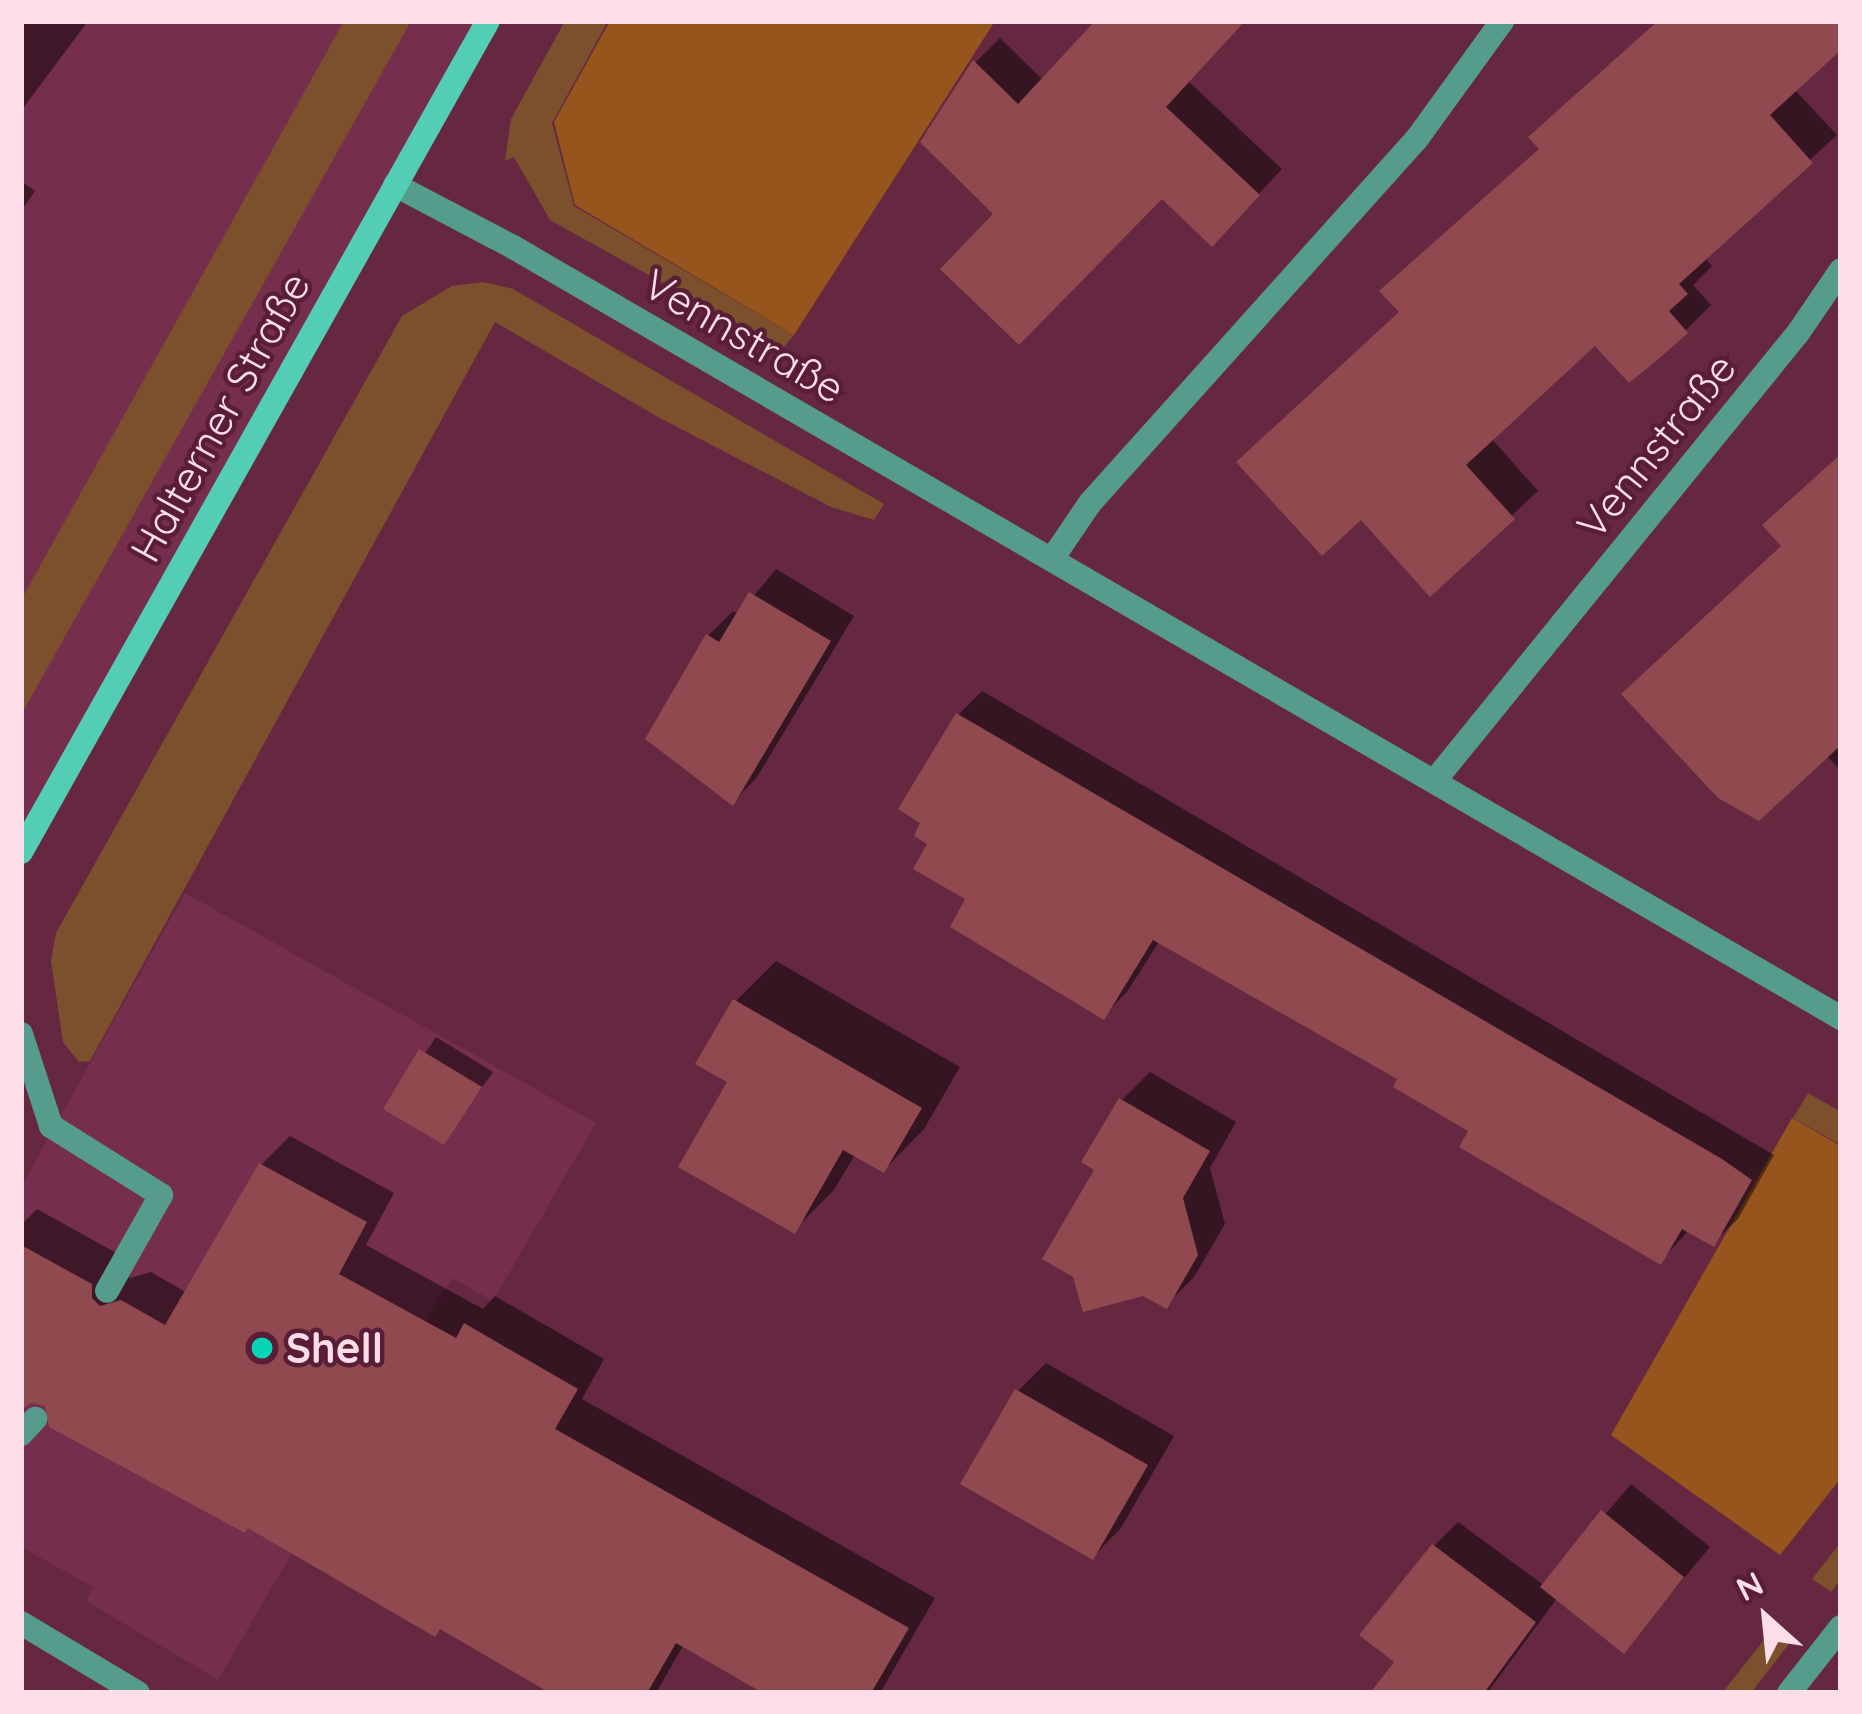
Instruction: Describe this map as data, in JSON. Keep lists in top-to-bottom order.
{
  "streets": {
    "main road": ["Halterner Straße"],
    "street": ["Vennstraße"]
  },
  "crossings": [
    ["Vennstraße", "Halterner Straße"]
  ],
  "places": ["Shell"],
  "north": "top left"
}
